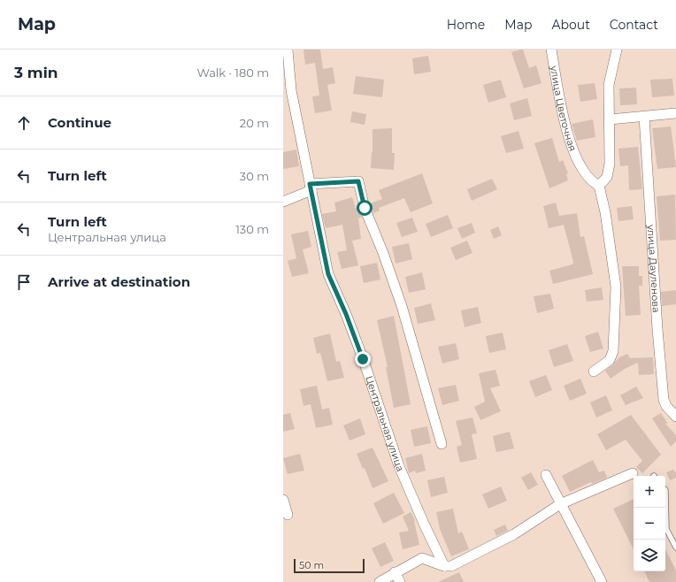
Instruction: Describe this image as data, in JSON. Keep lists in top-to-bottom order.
{
  "streets": {
    "street": ["улица Цветочная", "улица Дауленова", "Центральная улица"]
  },
  "scale_bar": "50 m",
  "page": {
    "header": "Map",
    "nav": [
      "Home",
      "Map",
      "About",
      "Contact"
    ],
    "heading": ["3 min", "Walk · 180 m"],
    "list": [
      ["Continue", "20 m"],
      ["Turn left", "30 m"],
      ["Turn left", "Центральная улица", "130 m"],
      "Arrive at destination"
    ],
    "map_buttons": ["+", "−"],
    "scale": "50 m"
  }
}
